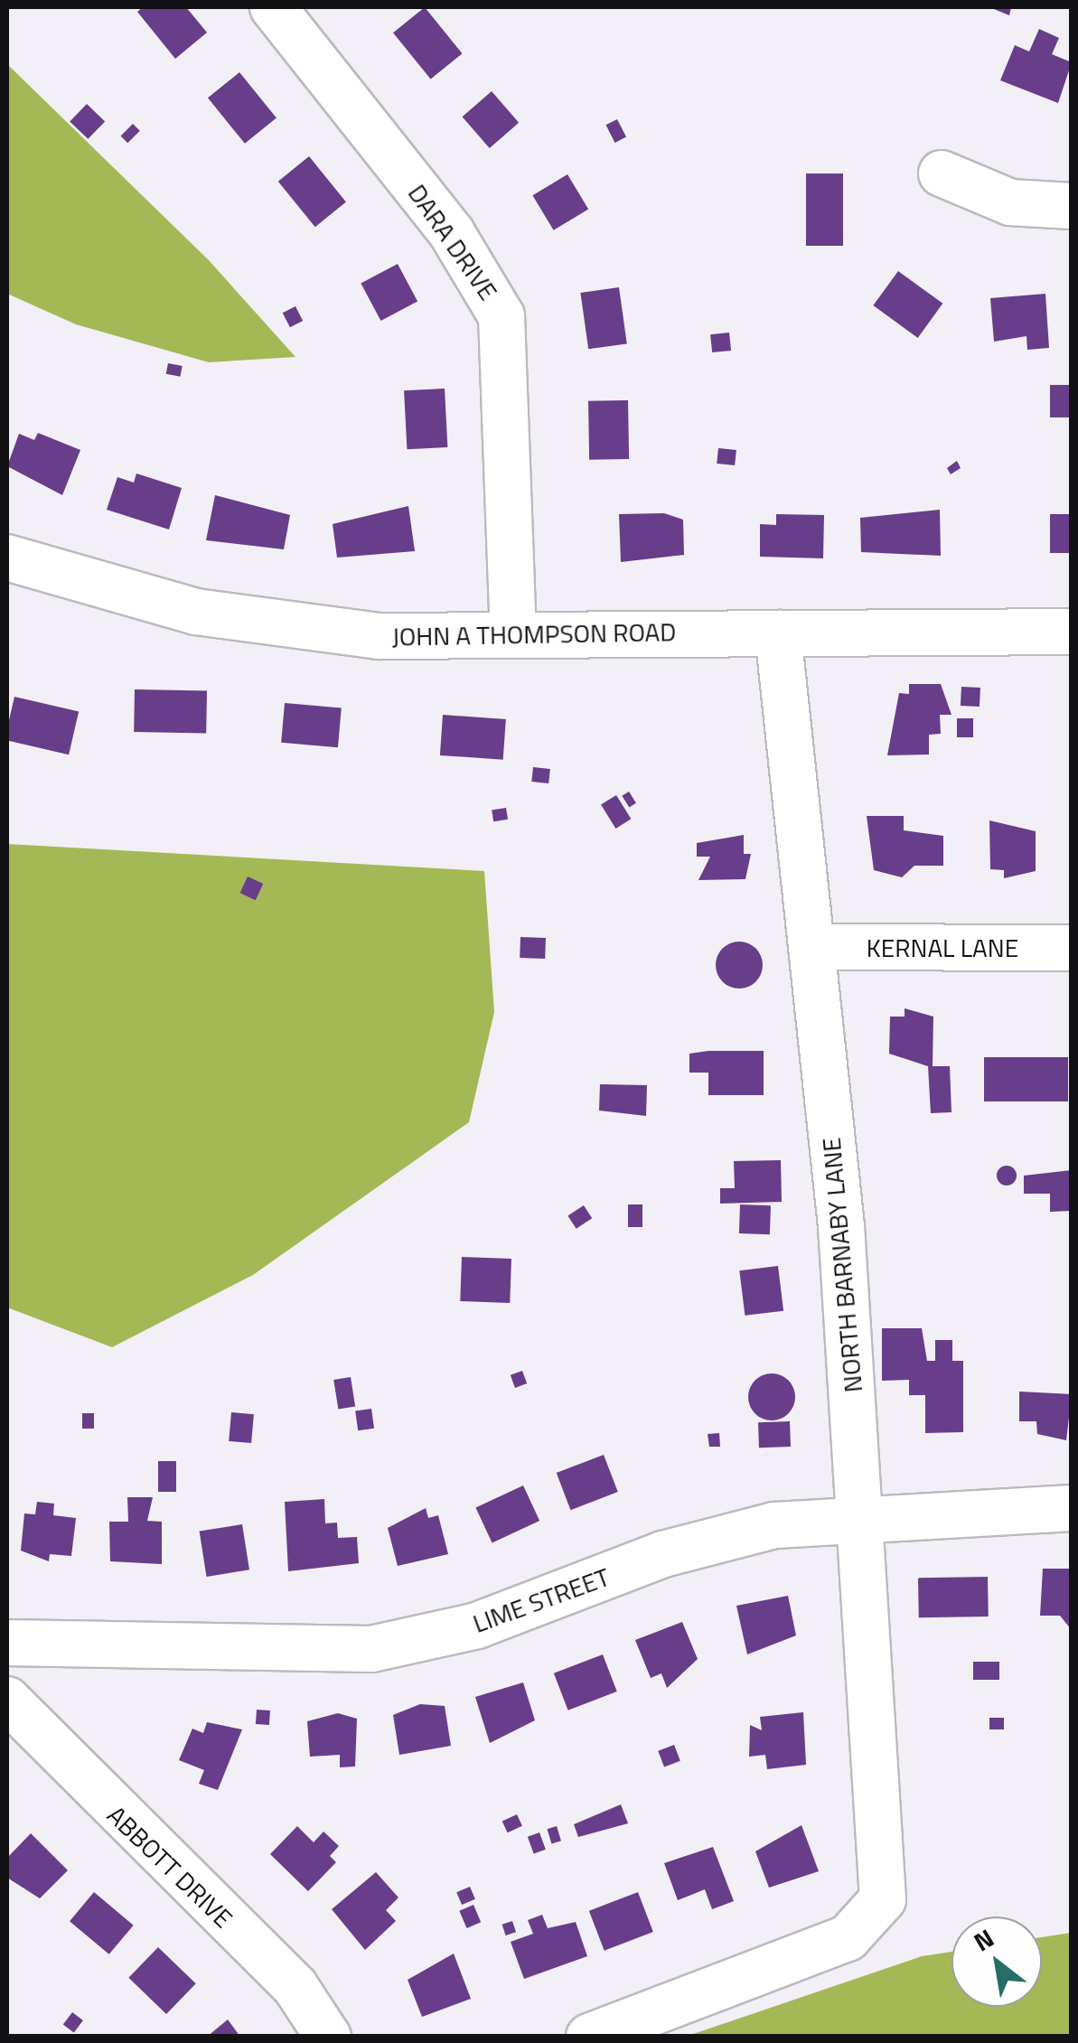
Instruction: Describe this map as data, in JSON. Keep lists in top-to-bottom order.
{
  "streets": {
    "street": [
      "DARA DRIVE",
      "JOHN A THOMPSON ROAD",
      "KERNAL LANE",
      "NORTH BARNABY LANE",
      "LIME STREET",
      "ABBOTT DRIVE"
    ]
  },
  "crossings": [
    ["DARA DRIVE", "JOHN A THOMPSON ROAD"],
    ["JOHN A THOMPSON ROAD", "NORTH BARNABY LANE"],
    ["KERNAL LANE", "NORTH BARNABY LANE"],
    ["NORTH BARNABY LANE", "LIME STREET"]
  ],
  "north": "top left"
}
